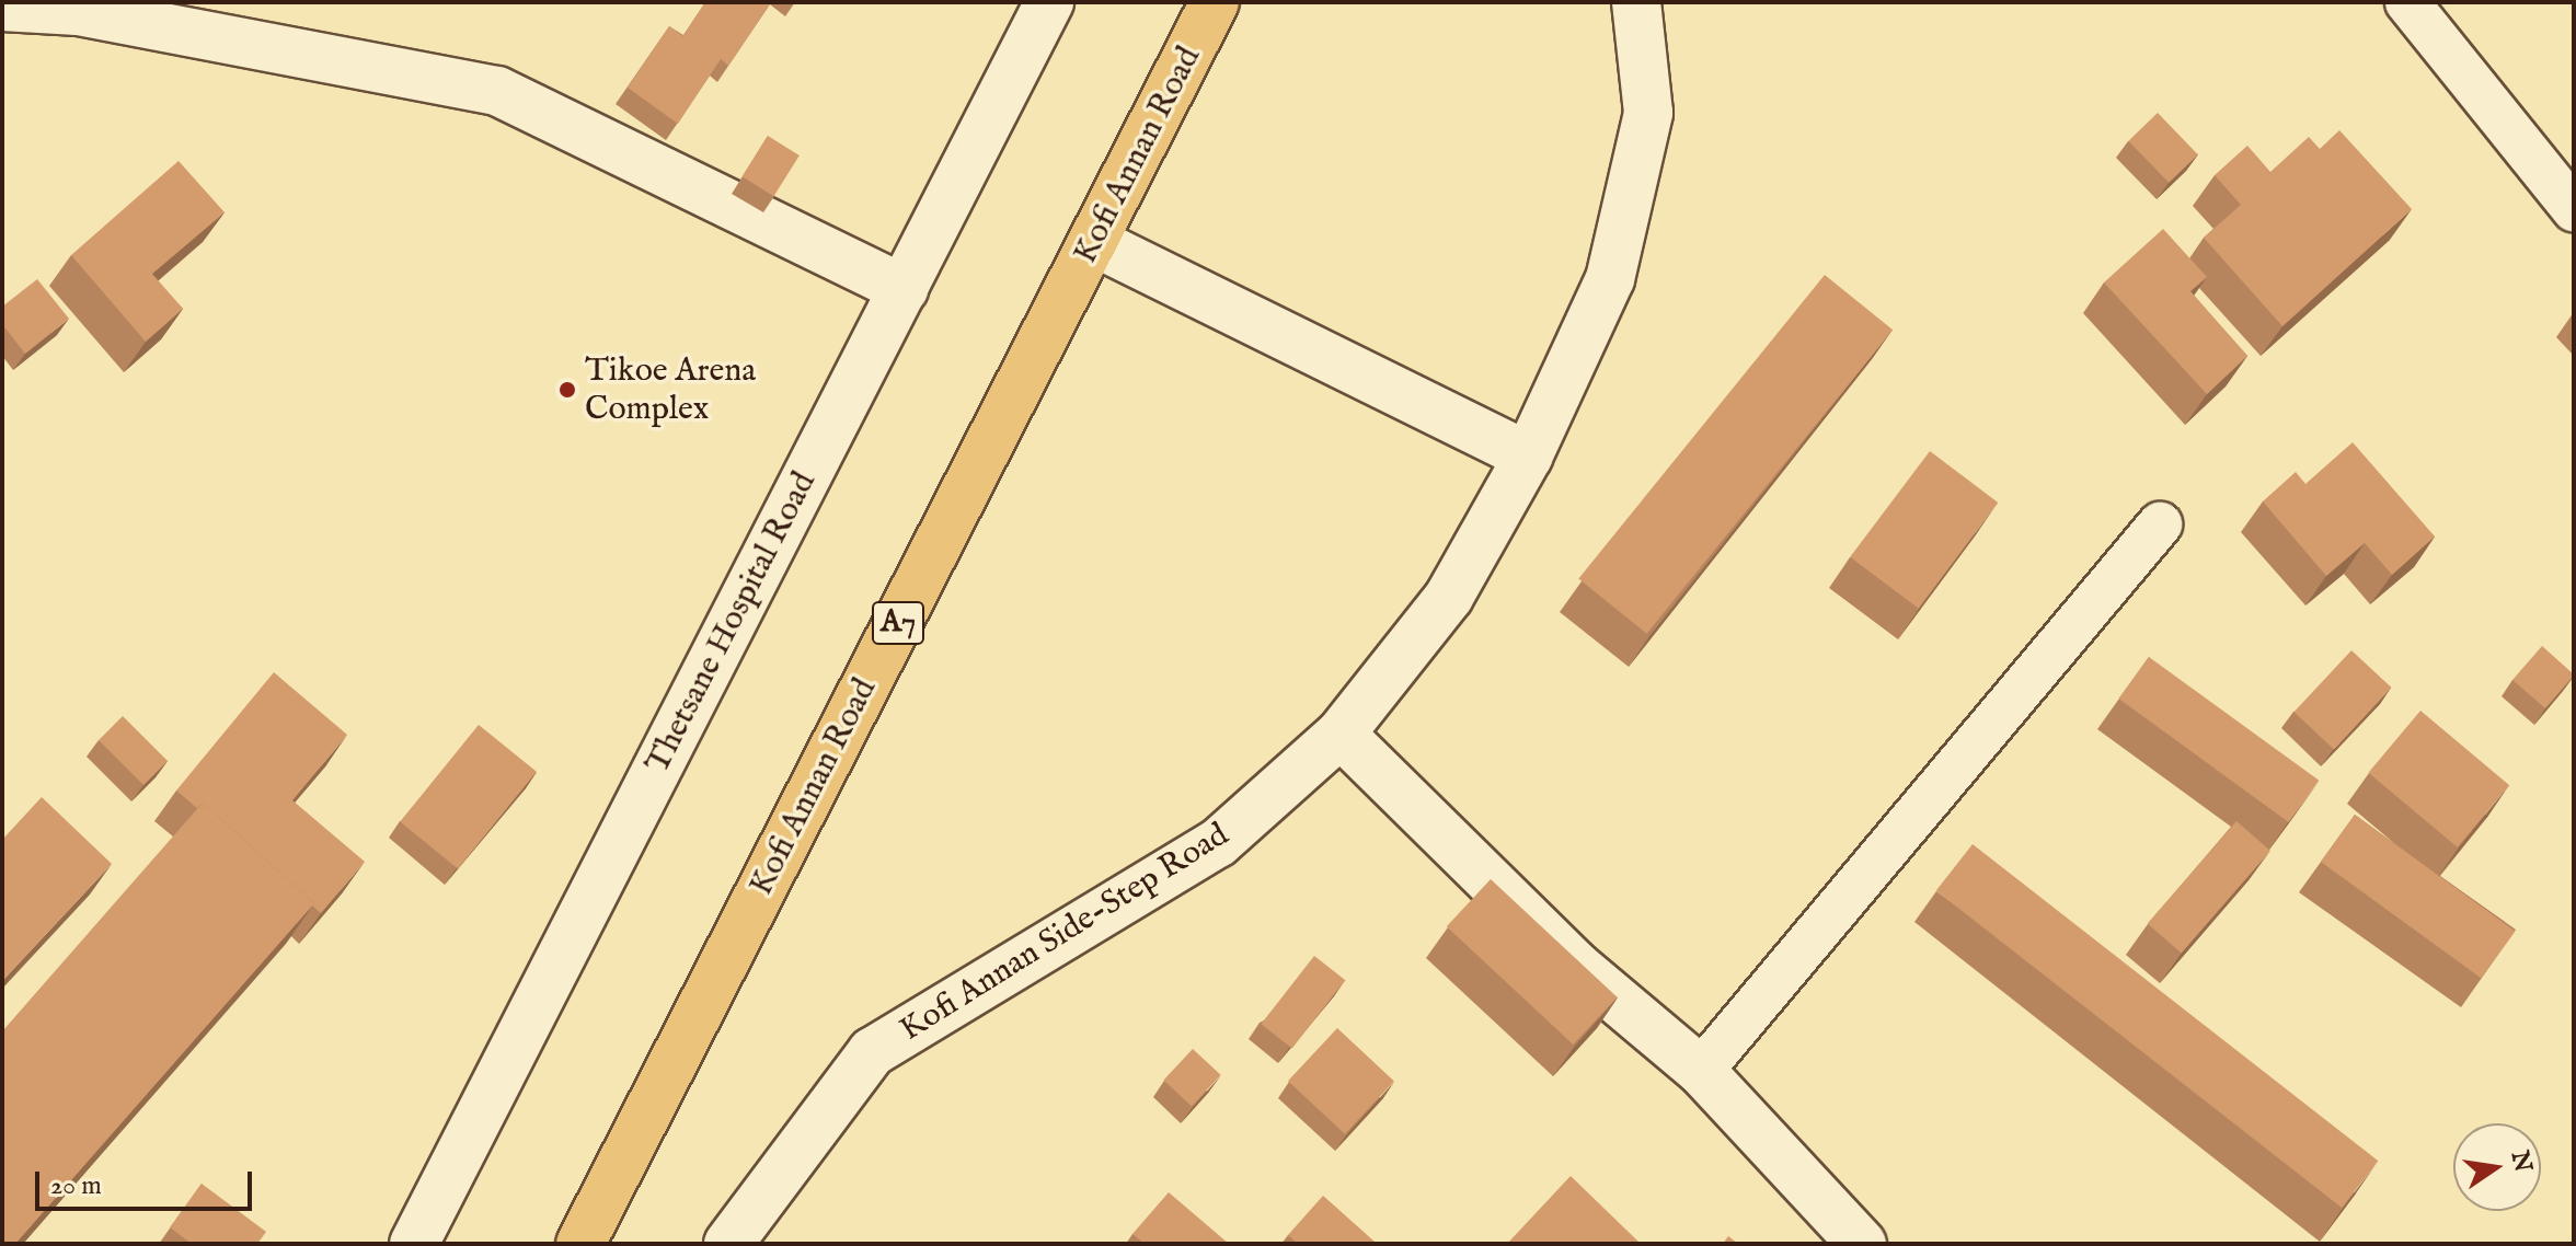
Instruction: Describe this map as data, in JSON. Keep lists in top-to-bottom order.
{
  "streets": {
    "main road": ["Kofi Annan Road", "A7"],
    "street": ["Thetsane Hospital Road", "Kofi Annan Side-Step Road"]
  },
  "places": ["Tikoe Arena Complex"],
  "scale_bar": "20 m",
  "north": "right"
}
